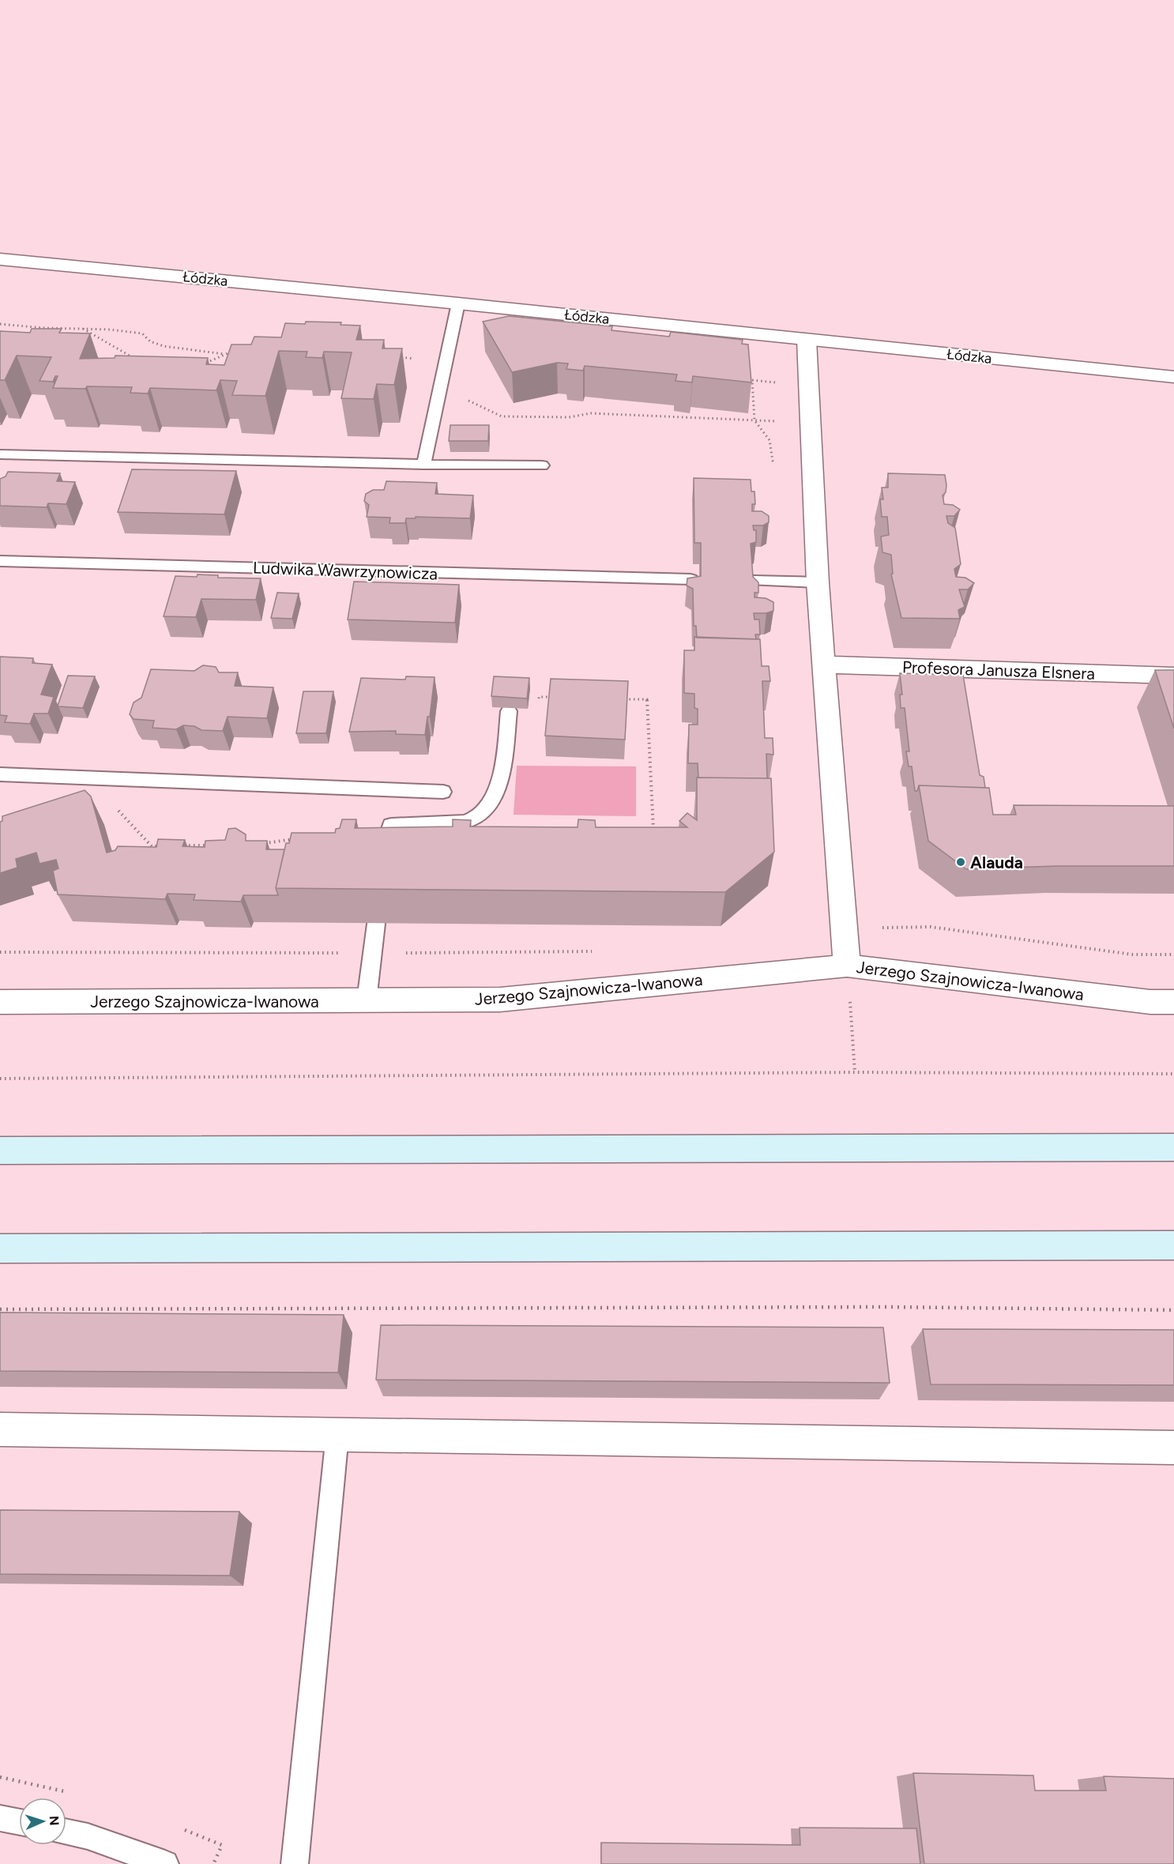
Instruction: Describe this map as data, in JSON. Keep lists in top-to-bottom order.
{
  "streets": {
    "street": ["Łódzka", "Profesora Janusza Elsnera", "Jerzego Szajnowicza-Iwanowa"],
    "lane": ["Ludwika Wawrzynowicza"]
  },
  "places": ["Alauda"],
  "north": "right"
}
